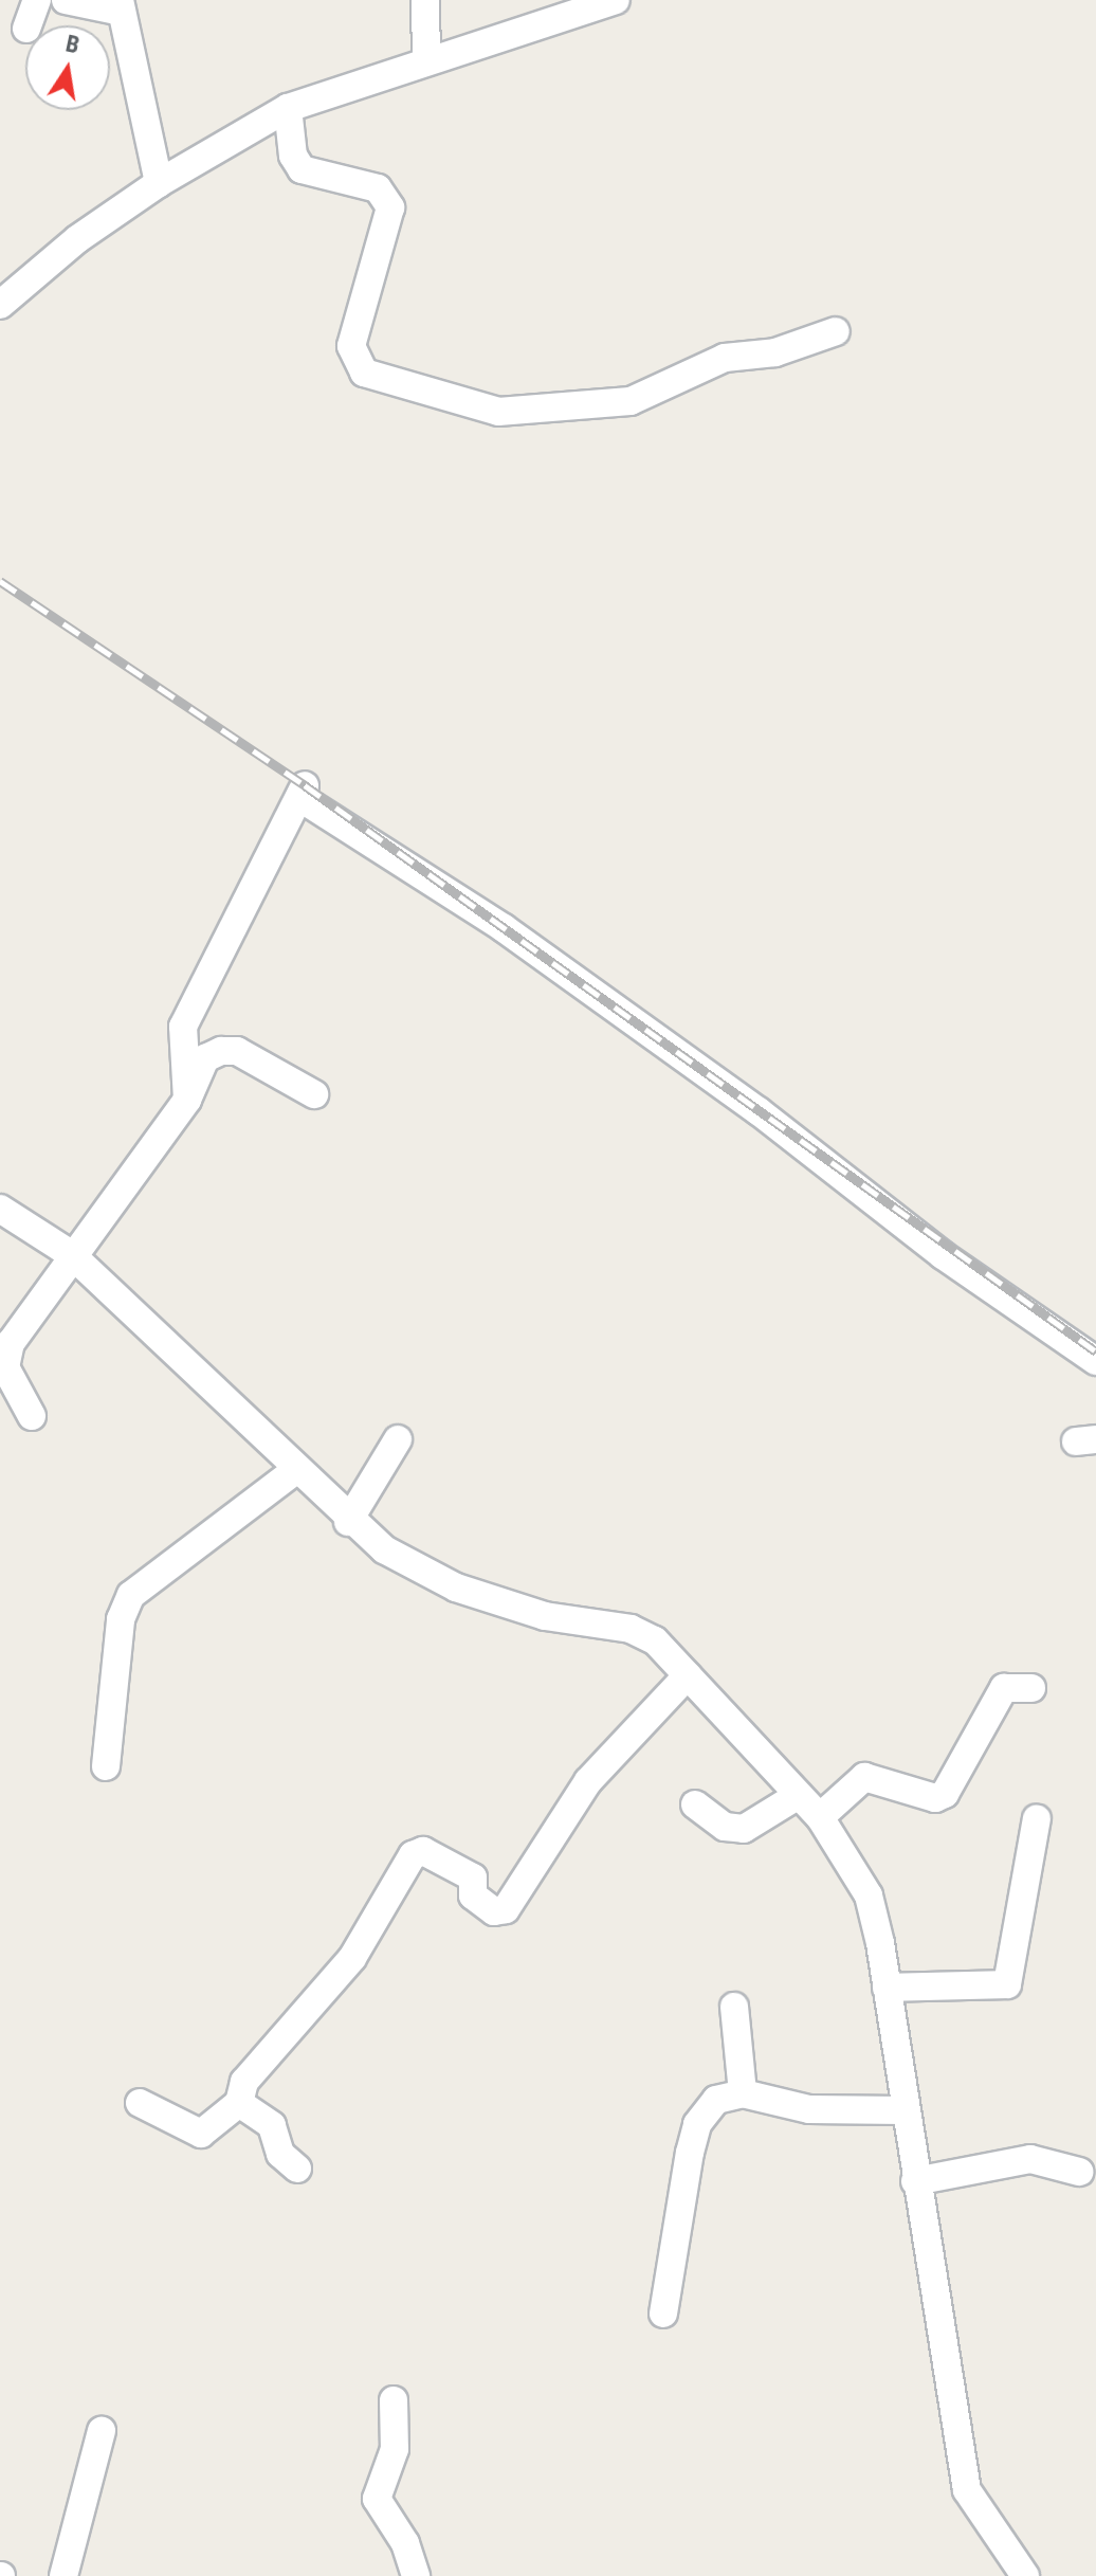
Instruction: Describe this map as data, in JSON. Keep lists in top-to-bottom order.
{
  "north": "top"
}
